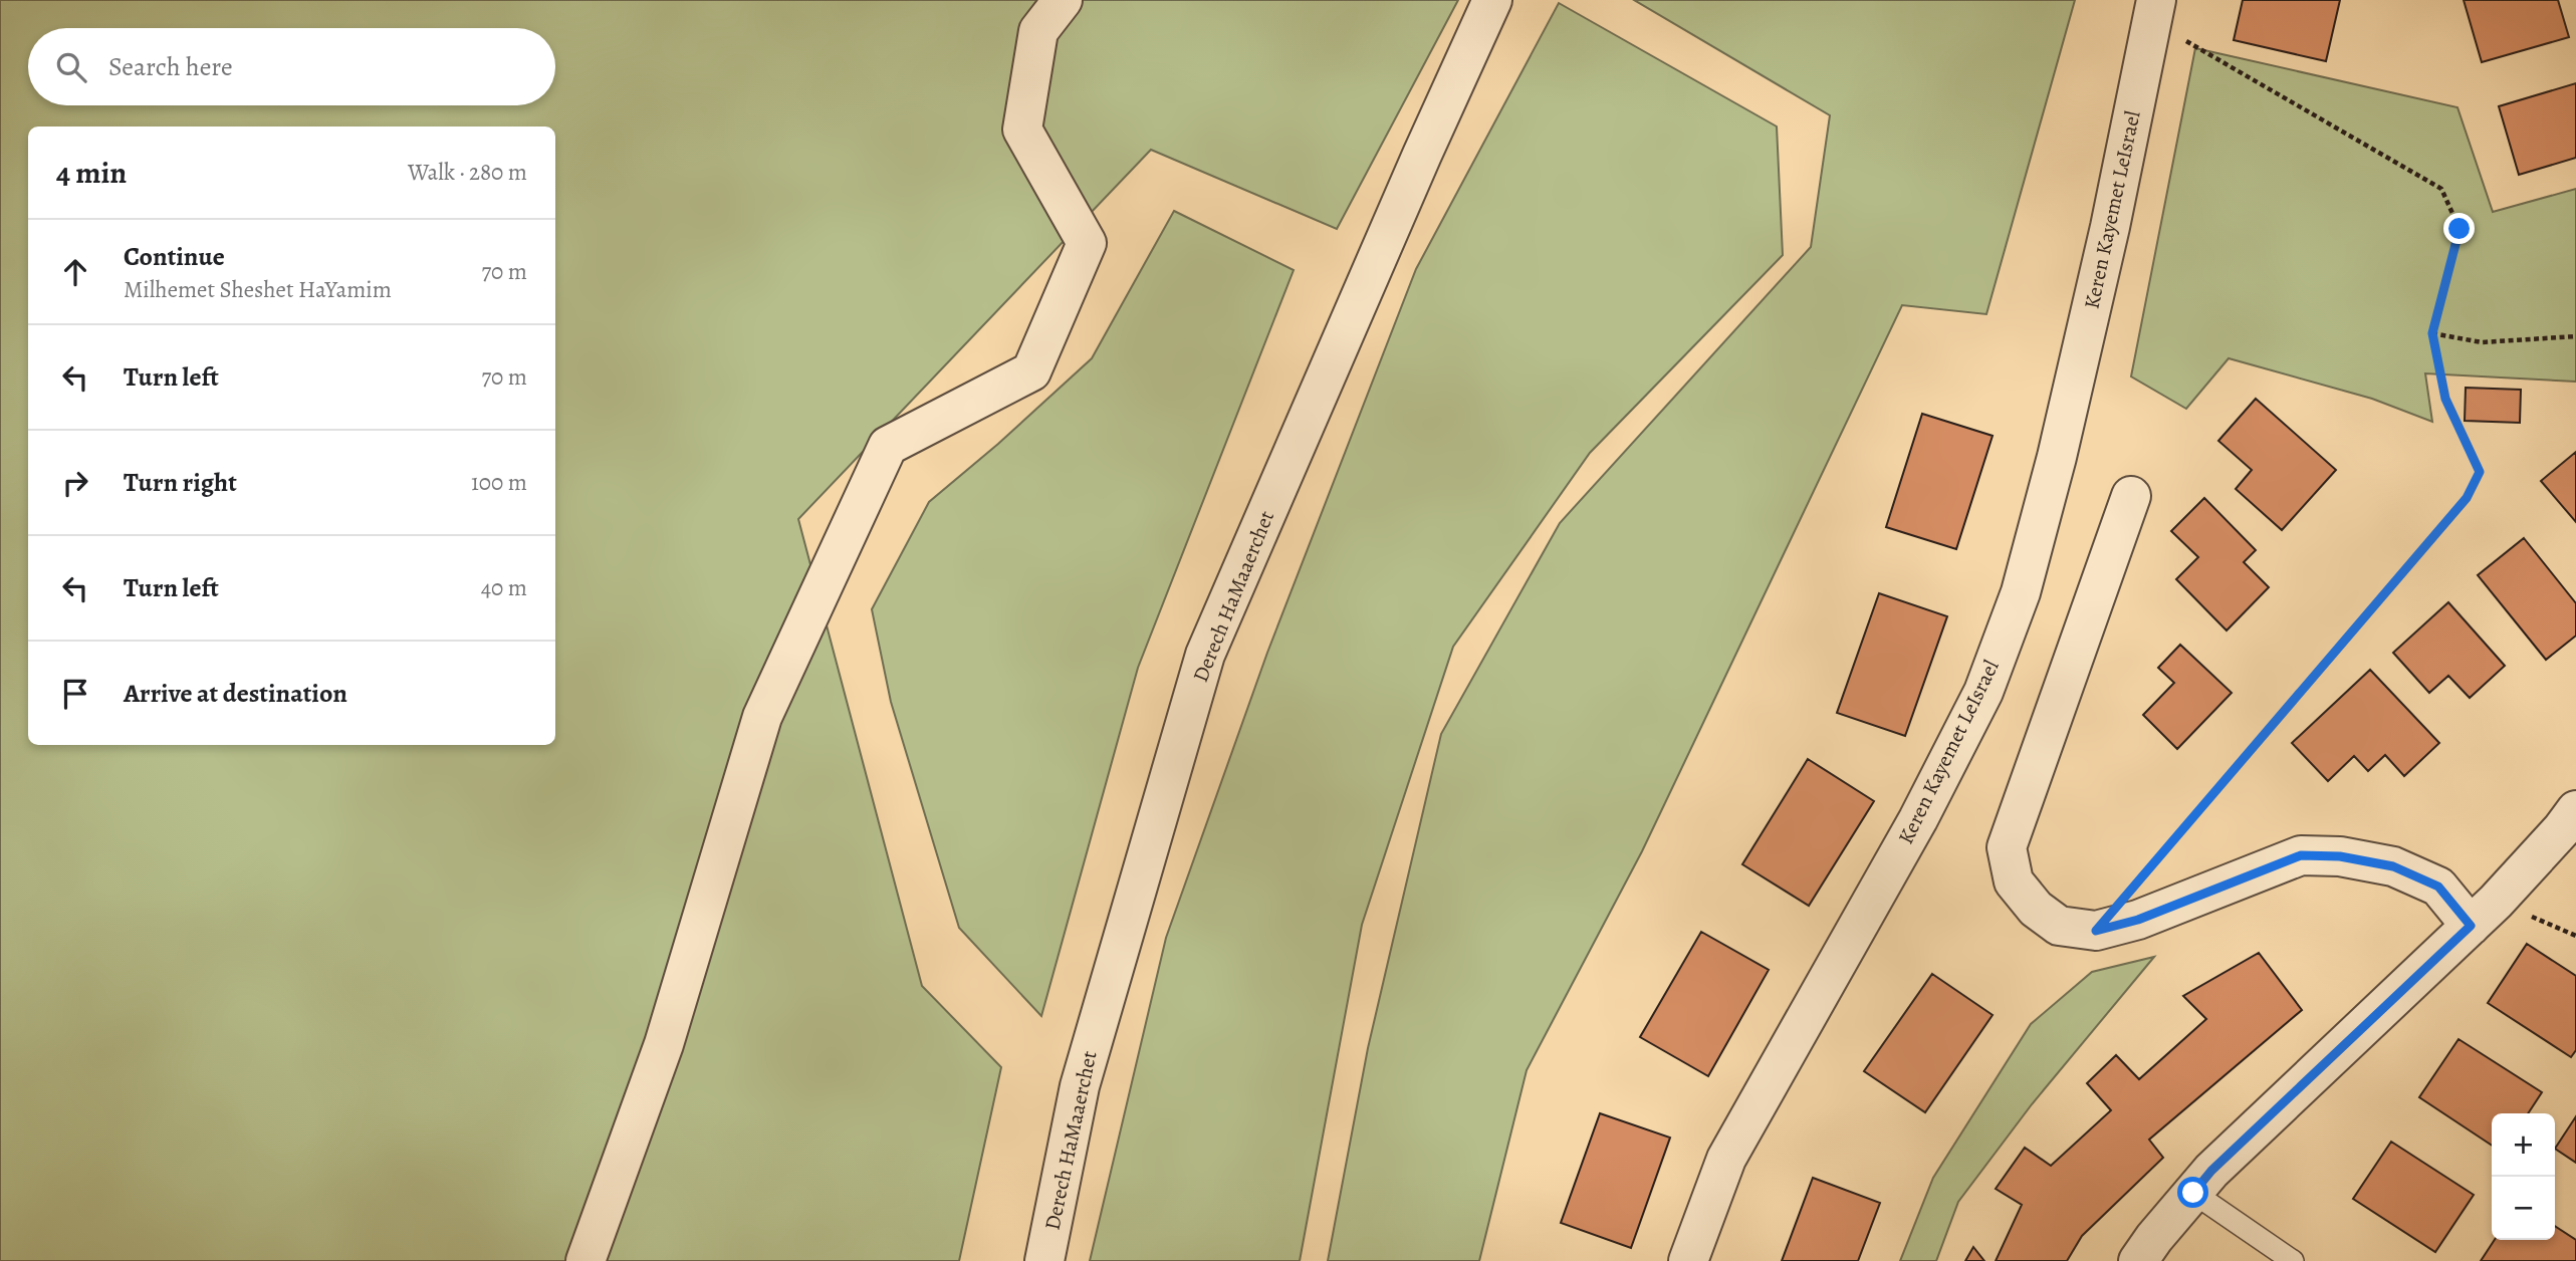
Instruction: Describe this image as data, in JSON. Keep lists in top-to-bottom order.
{
  "streets": {
    "street": ["Keren Kayemet LeIsrael", "Derech HaMaaerchet"]
  },
  "page": {
    "search": "Search here",
    "heading": ["4 min", "Walk · 280 m"],
    "list": [
      ["Continue", "Milhemet Sheshet HaYamim", "70 m"],
      ["Turn left", "70 m"],
      ["Turn right", "100 m"],
      ["Turn left", "40 m"],
      "Arrive at destination"
    ],
    "map_buttons": ["+", "−"]
  }
}
